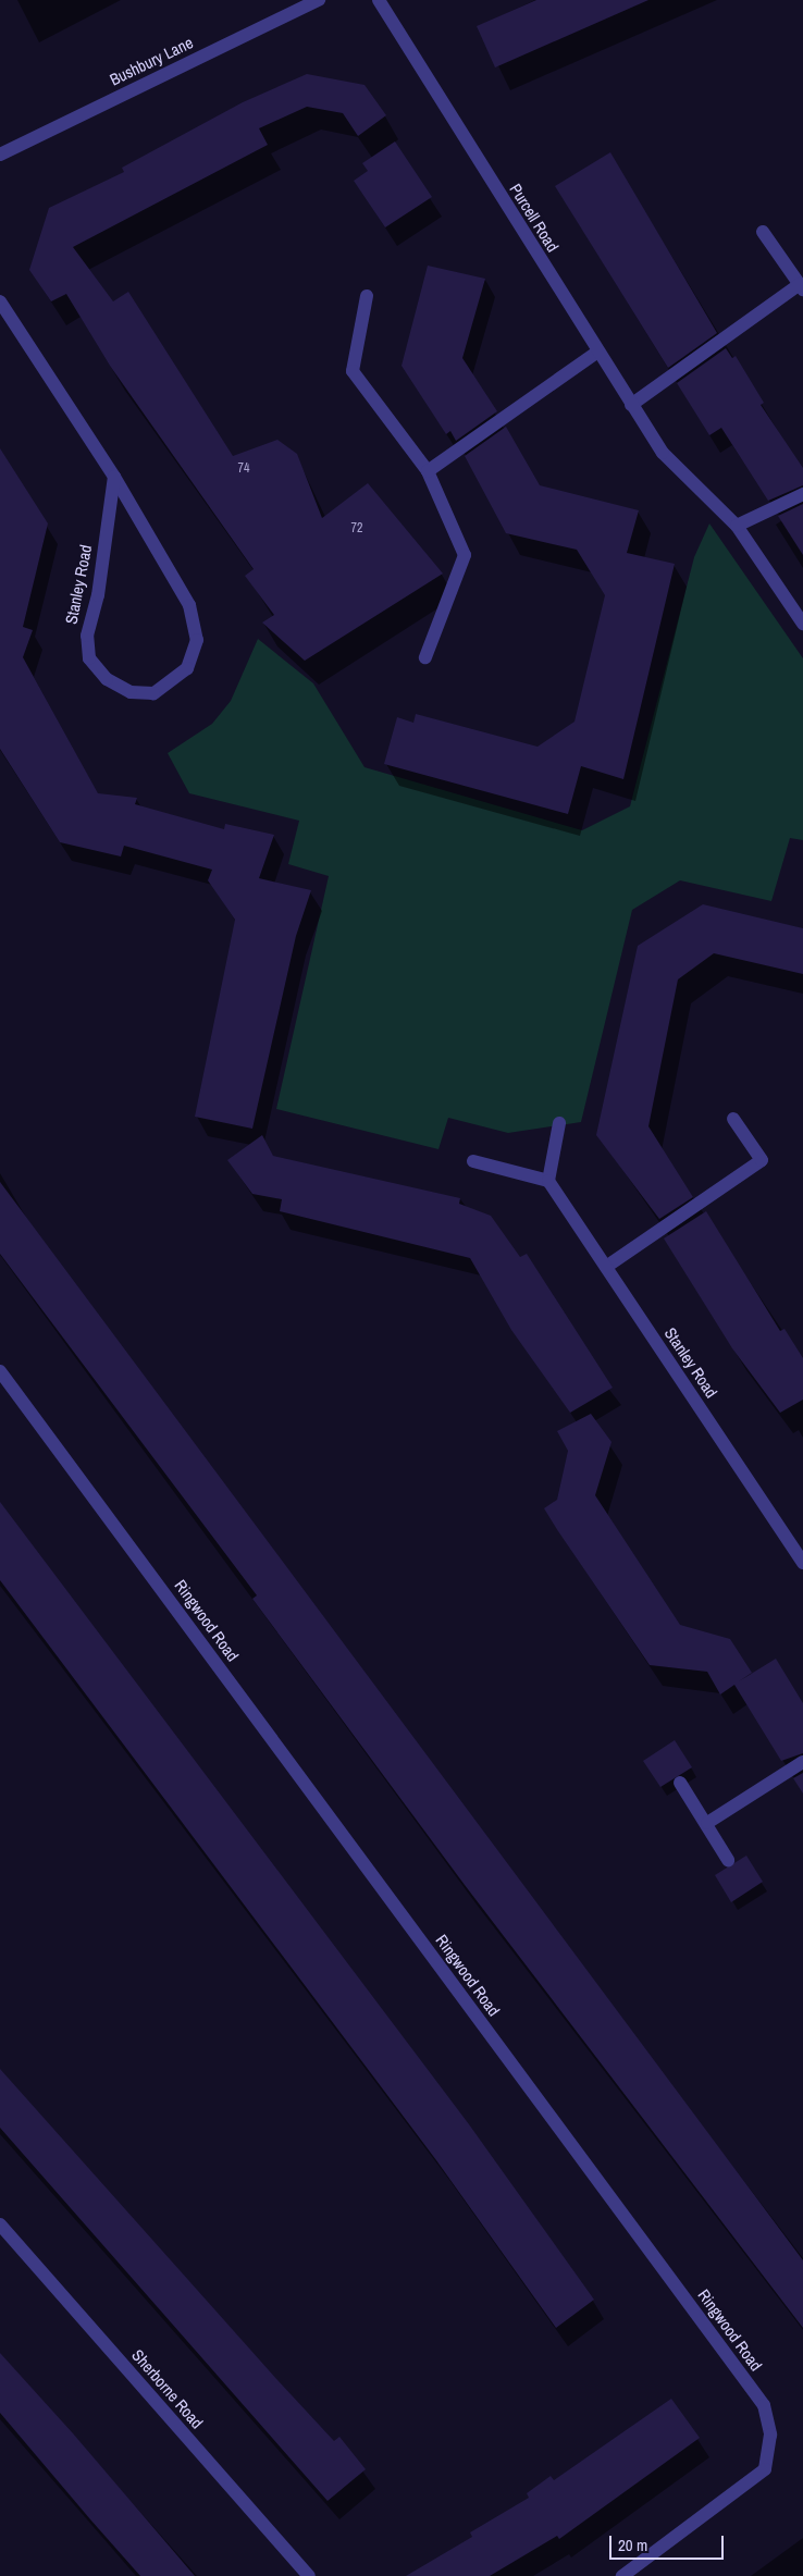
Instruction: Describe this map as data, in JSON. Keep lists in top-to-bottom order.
{
  "streets": {
    "street": [
      "Bushbury Lane",
      "Purcell Road",
      "Stanley Road",
      "Ringwood Road",
      "Sherborne Road"
    ]
  },
  "house_numbers": ["74", "72"],
  "scale_bar": "20 m"
}
